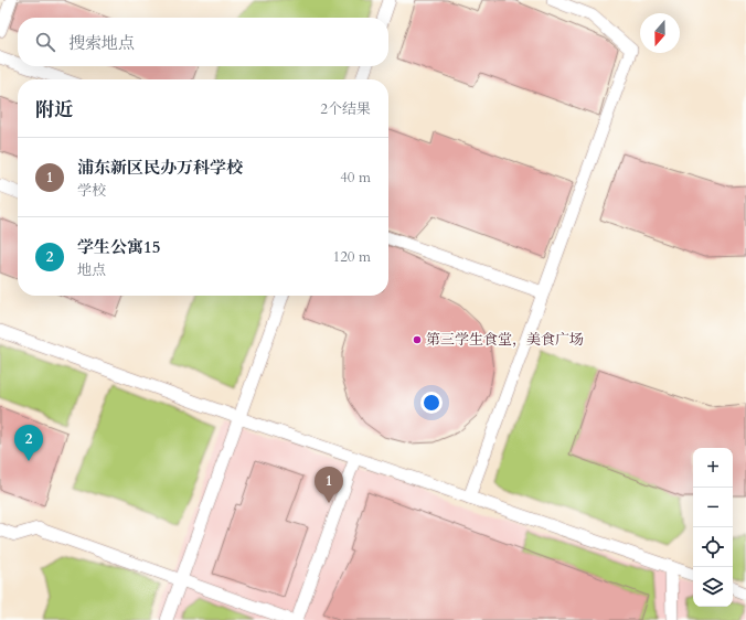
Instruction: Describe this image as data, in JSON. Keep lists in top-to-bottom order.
{
  "places": ["第三学生食堂，美食广场"],
  "north": "bottom",
  "page": {
    "search": "搜索地点",
    "heading": ["附近", "2个结果"],
    "list": [
      {
        "mark": "1",
        "name": "浦东新区民办万科学校",
        "note": "学校",
        "value": "40 m"
      },
      {
        "mark": "2",
        "name": "学生公寓15",
        "note": "地点",
        "value": "120 m"
      }
    ],
    "pins": ["2", "1"],
    "map_buttons": ["+", "−"]
  }
}
